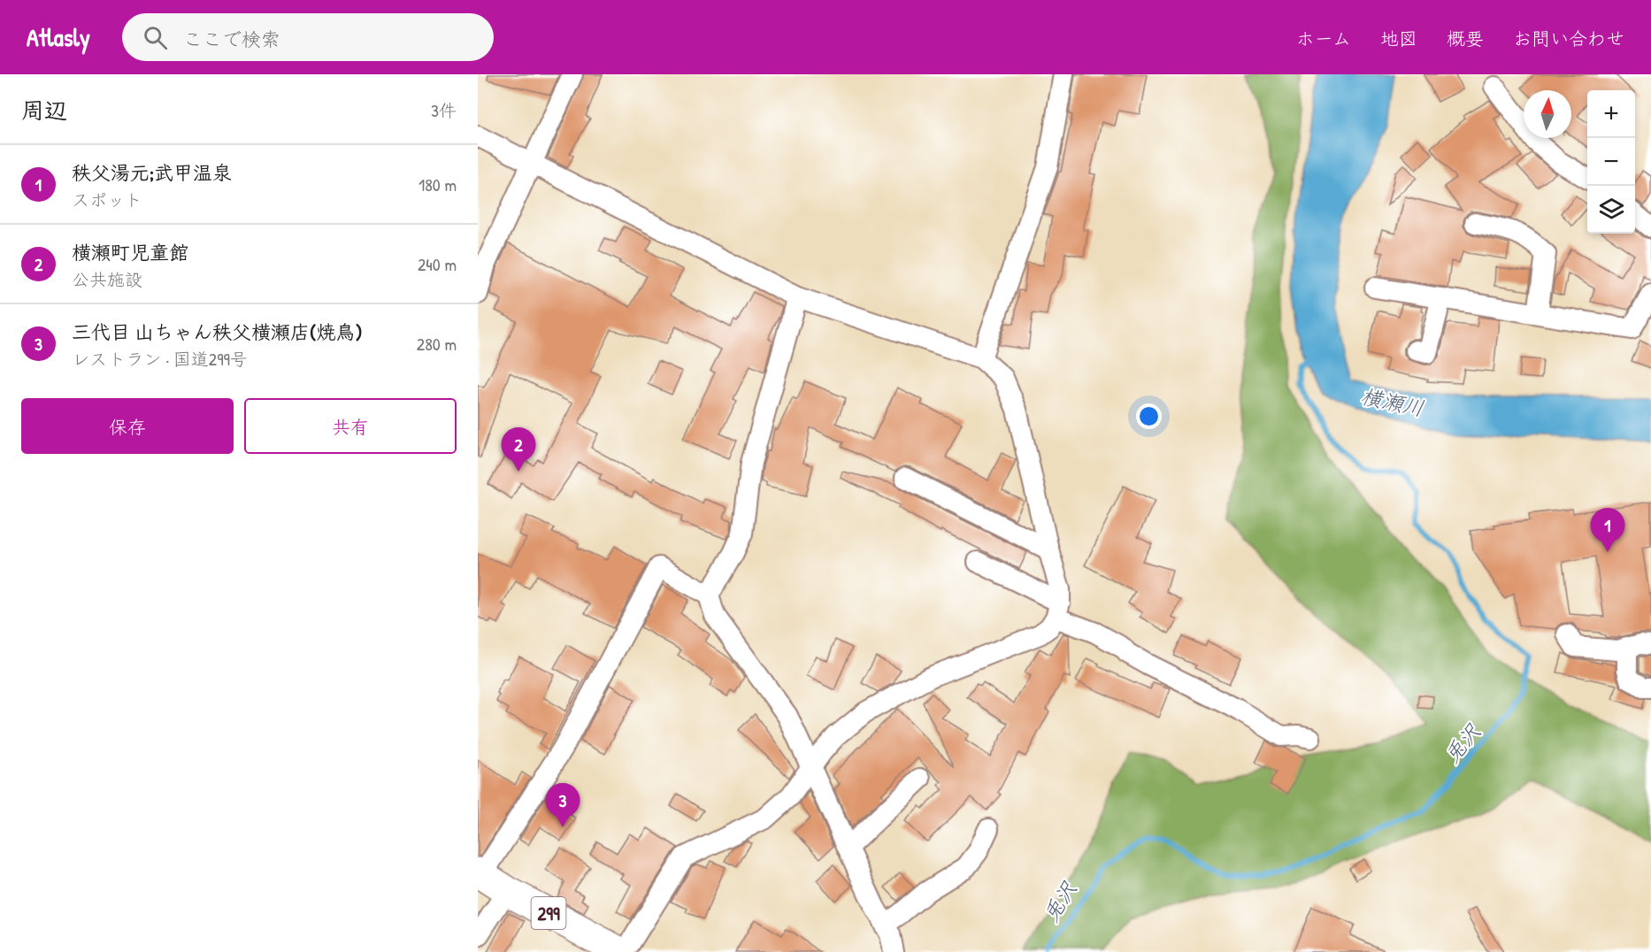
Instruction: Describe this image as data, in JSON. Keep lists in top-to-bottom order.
{
  "streets": {
    "highway": ["299"]
  },
  "water": ["横瀬川", "兎沢"],
  "north": "top",
  "page": {
    "header": "Atlasly",
    "search": "ここで検索",
    "nav": [
      "ホーム",
      "地図",
      "概要",
      "お問い合わせ"
    ],
    "heading": ["周辺", "3件"],
    "map_buttons": ["+", "−"],
    "list": [
      {
        "mark": "1",
        "name": "秩父湯元;武甲温泉",
        "note": "スポット",
        "value": "180 m"
      },
      {
        "mark": "2",
        "name": "横瀬町児童館",
        "note": "公共施設",
        "value": "240 m"
      },
      {
        "mark": "3",
        "name": "三代目 山ちゃん秩父横瀬店(焼鳥)",
        "note": "レストラン · 国道299号",
        "value": "280 m"
      }
    ],
    "buttons": ["保存", "共有"],
    "pins": ["2", "1", "3"]
  }
}
